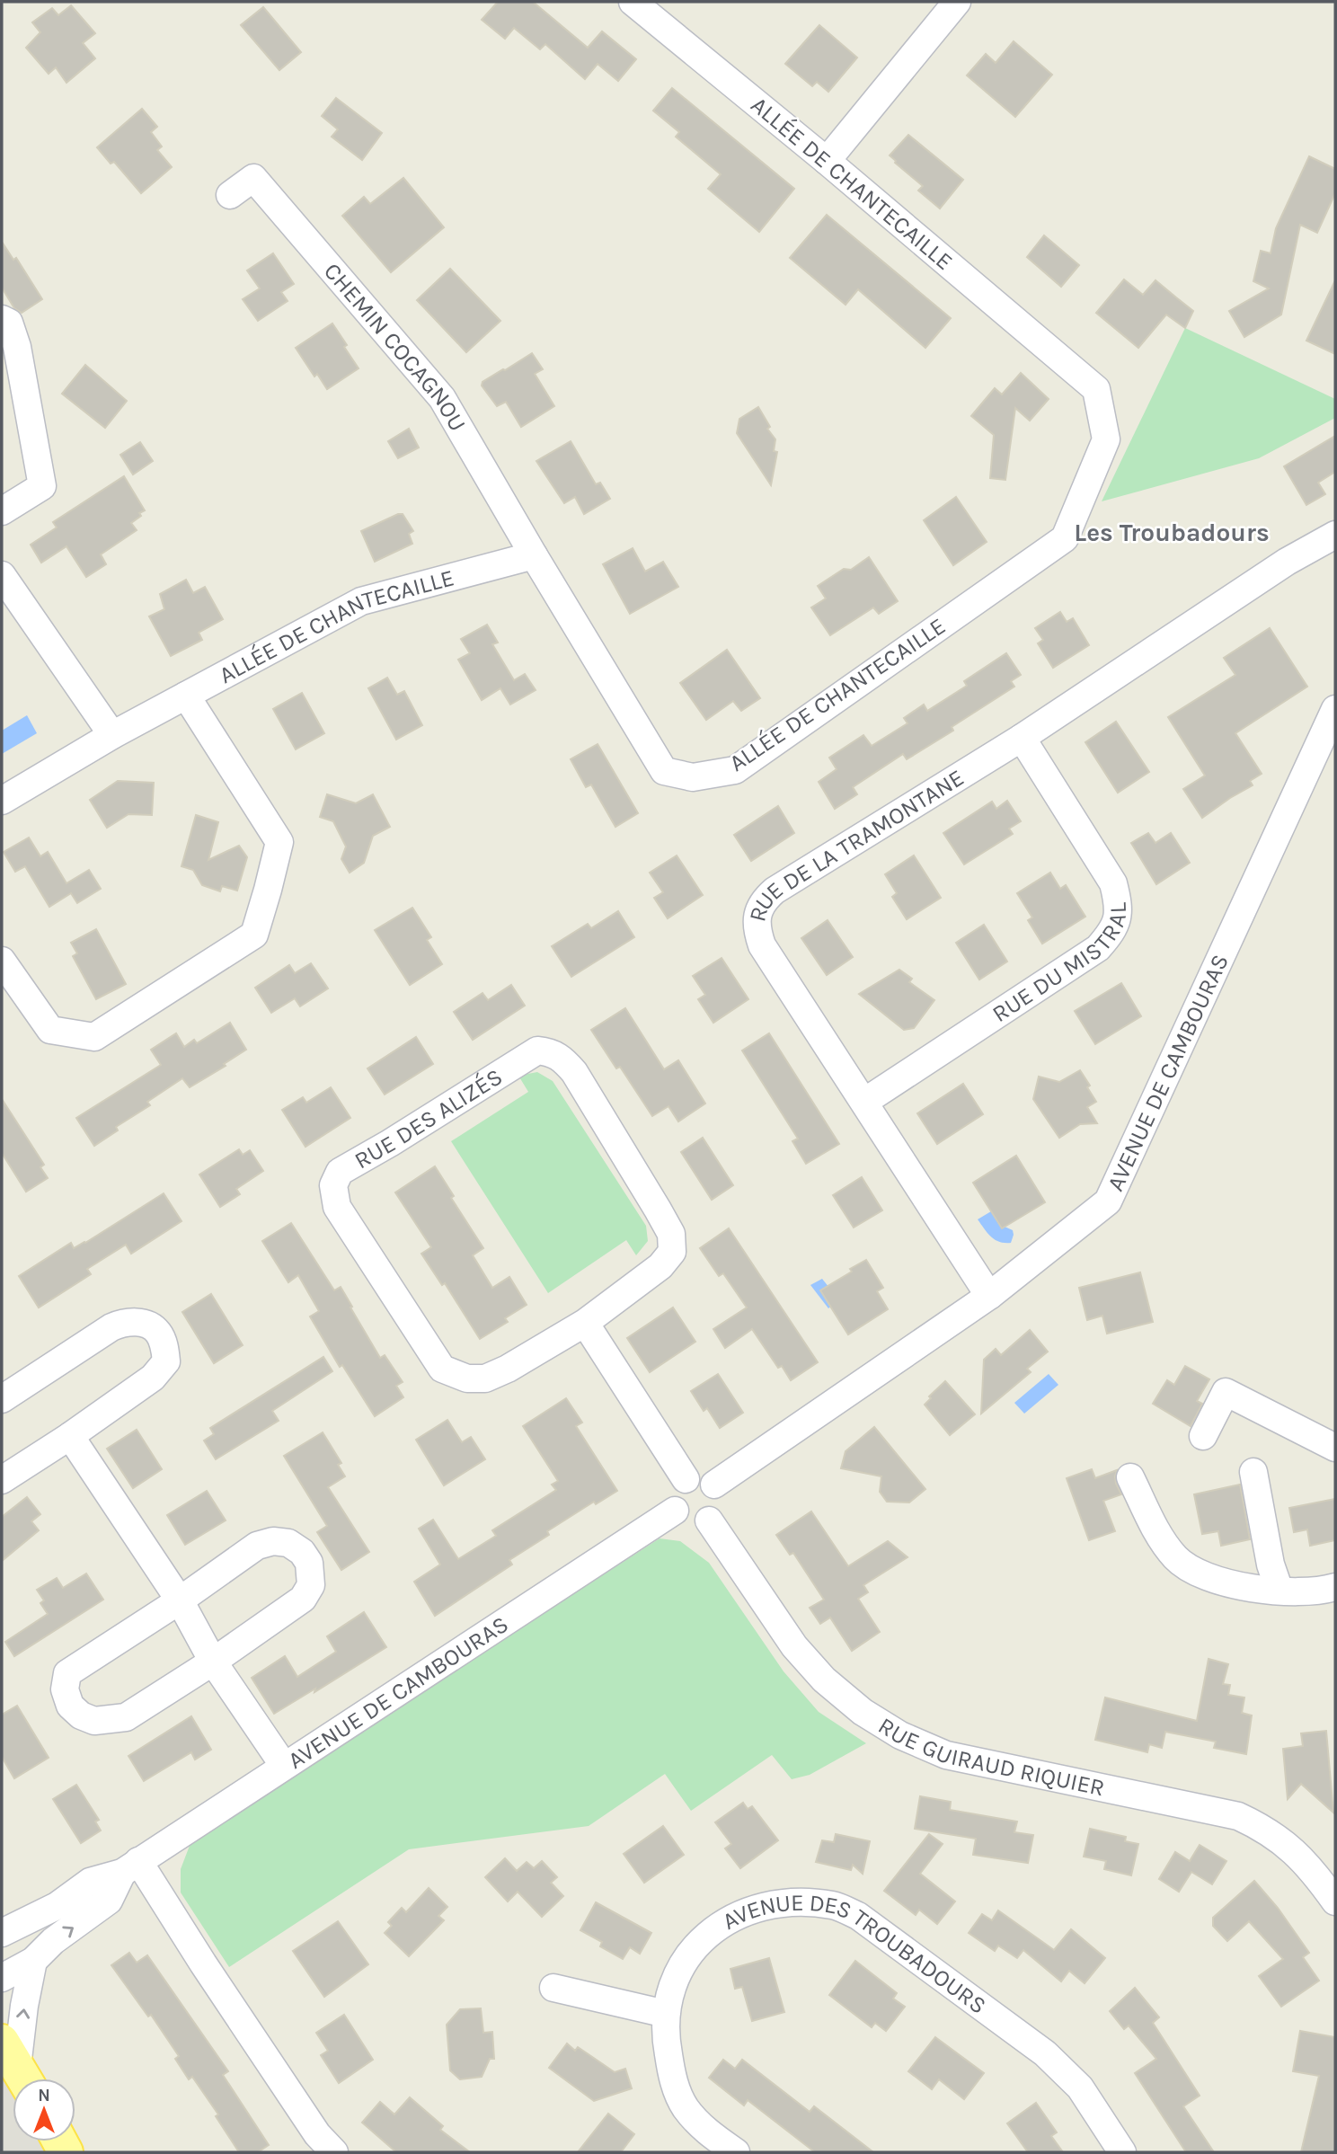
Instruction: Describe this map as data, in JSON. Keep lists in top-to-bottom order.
{
  "streets": {
    "street": [
      "ALLÉE DE CHANTECAILLE",
      "CHEMIN COCAGNOU",
      "RUE DE LA TRAMONTANE",
      "RUE DU MISTRAL",
      "AVENUE DE CAMBOURAS",
      "RUE DES ALIZÉS",
      "RUE GUIRAUD RIQUIER",
      "AVENUE DES TROUBADOURS"
    ]
  },
  "crossings": [
    ["ALLÉE DE CHANTECAILLE", "CHEMIN COCAGNOU"],
    ["RUE DE LA TRAMONTANE", "RUE DU MISTRAL"],
    ["RUE DE LA TRAMONTANE", "AVENUE DE CAMBOURAS"],
    ["AVENUE DE CAMBOURAS", "RUE GUIRAUD RIQUIER"]
  ],
  "districts": ["Les Troubadours"],
  "north": "top"
}
